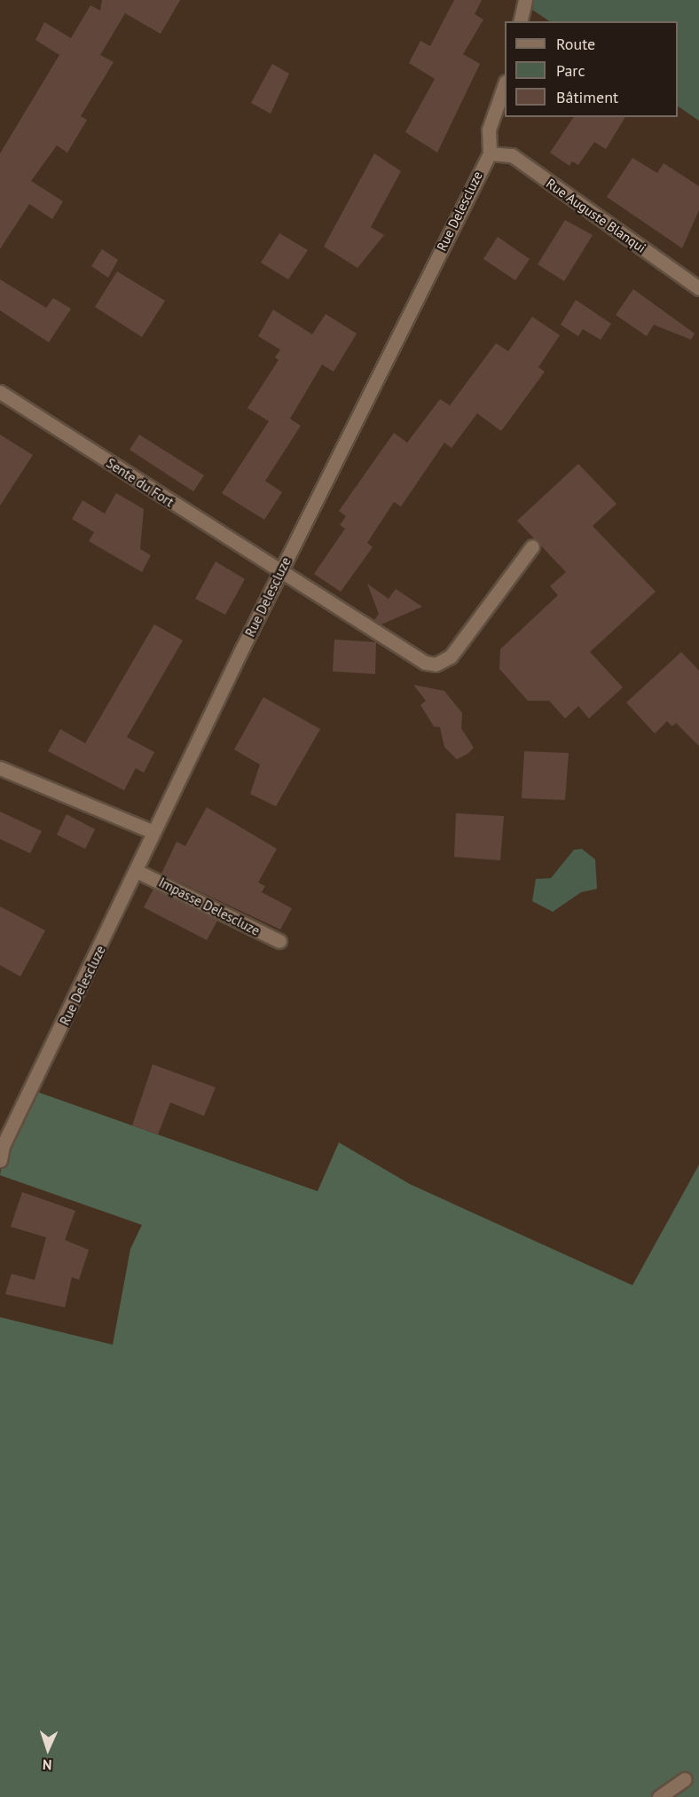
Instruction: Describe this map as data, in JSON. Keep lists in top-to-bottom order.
{
  "streets": {
    "street": [
      "Rue Delescluze",
      "Rue Auguste Blanqui",
      "Sente du Fort",
      "Impasse Delescluze"
    ]
  },
  "crossings": [
    ["Rue Delescluze", "Rue Auguste Blanqui"],
    ["Rue Delescluze", "Sente du Fort"],
    ["Rue Delescluze", "Impasse Delescluze"]
  ],
  "legend": ["Route", "Parc", "Bâtiment"],
  "north": "bottom"
}
